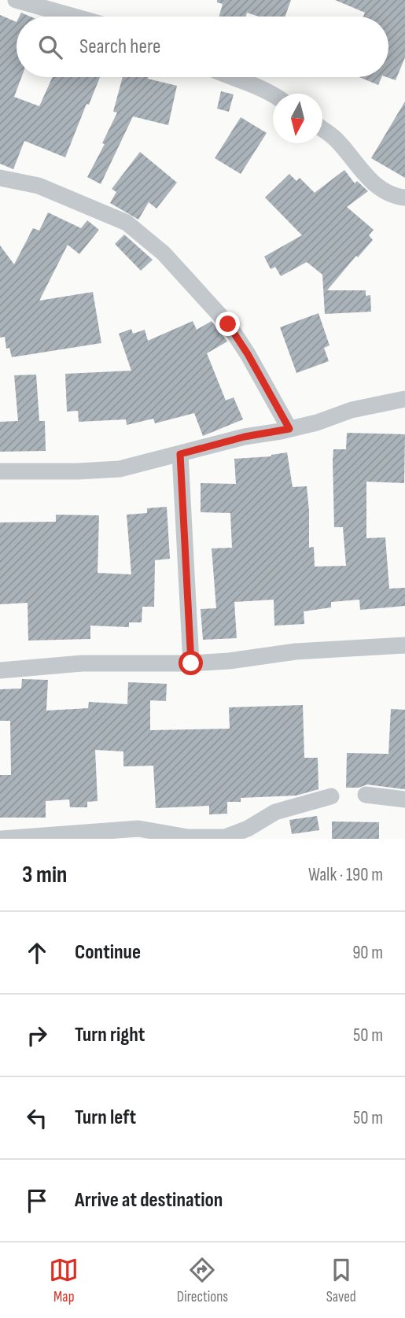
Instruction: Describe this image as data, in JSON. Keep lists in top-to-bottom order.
{
  "north": "bottom",
  "page": {
    "search": "Search here",
    "heading": ["3 min", "Walk · 190 m"],
    "list": [
      ["Continue", "90 m"],
      ["Turn right", "50 m"],
      ["Turn left", "50 m"],
      "Arrive at destination"
    ],
    "nav": ["Map", "Directions", "Saved"]
  }
}
